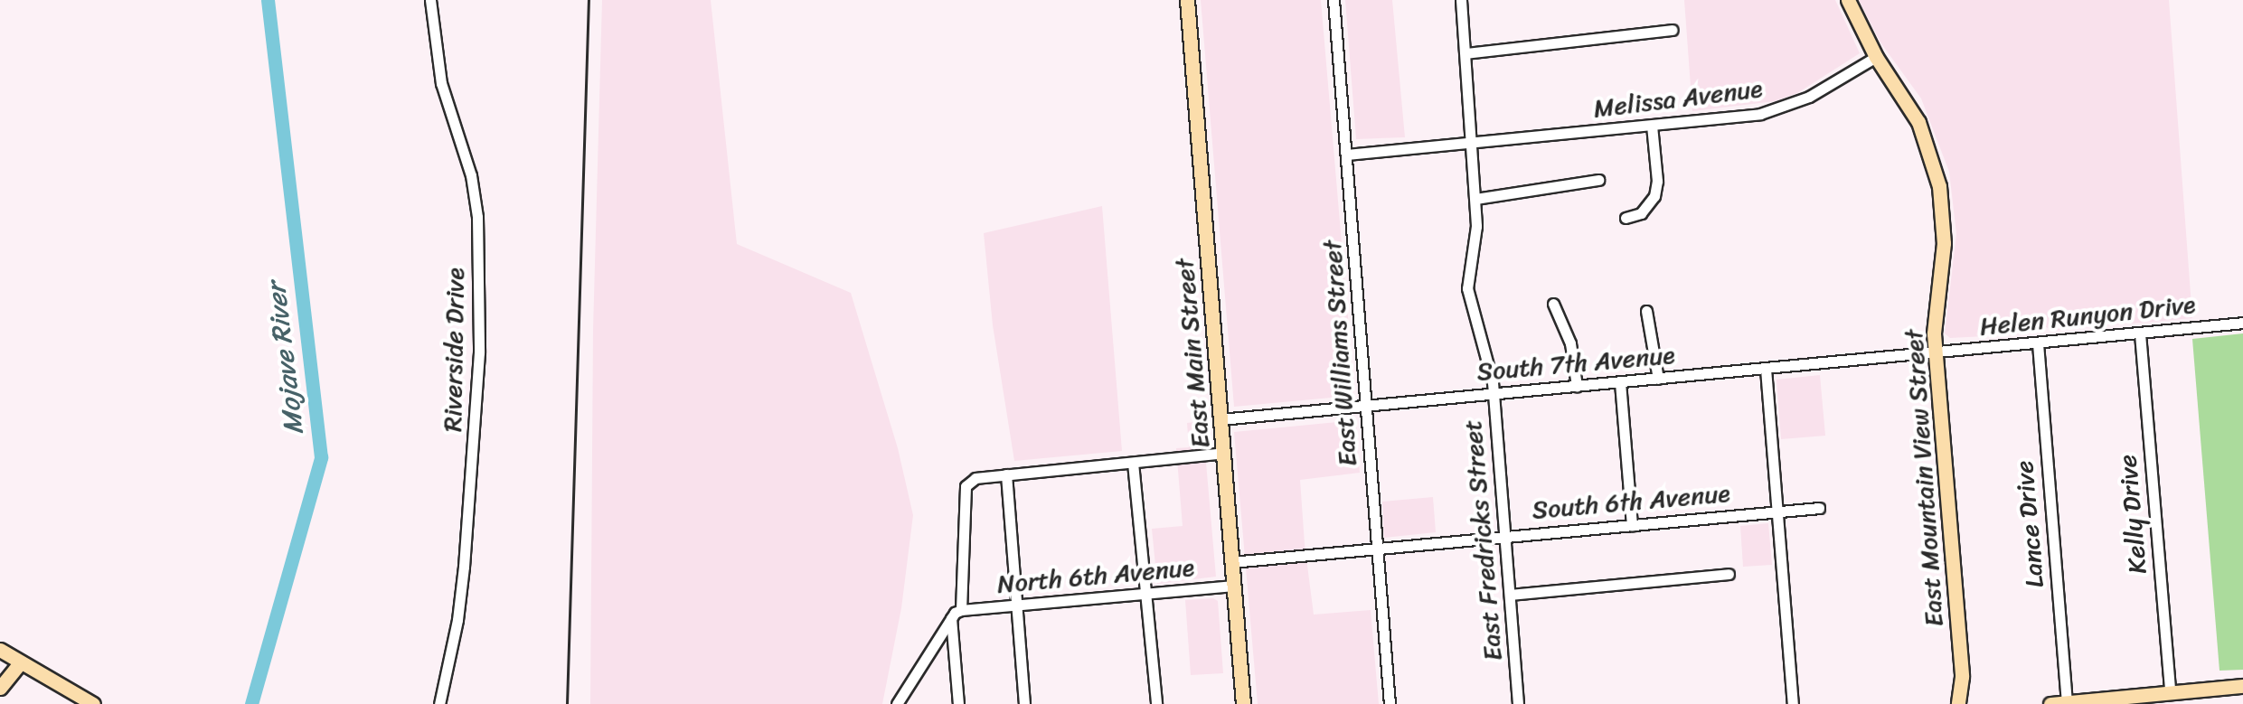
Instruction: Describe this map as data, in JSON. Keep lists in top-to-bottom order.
{
  "streets": {
    "main road": ["East Main Street", "East Mountain View Street"],
    "street": [
      "Melissa Avenue",
      "Helen Runyon Drive",
      "Riverside Drive",
      "East Williams Street",
      "South 7th Avenue",
      "South 6th Avenue",
      "Kelly Drive",
      "Lance Drive",
      "East Fredricks Street",
      "North 6th Avenue"
    ]
  },
  "crossings": [
    ["Melissa Avenue", "East Williams Street"],
    ["Melissa Avenue", "East Mountain View Street"],
    ["Melissa Avenue", "East Fredricks Street"],
    ["Helen Runyon Drive", "South 7th Avenue"],
    ["Helen Runyon Drive", "East Mountain View Street"],
    ["Helen Runyon Drive", "Kelly Drive"],
    ["Helen Runyon Drive", "Lance Drive"],
    ["East Main Street", "South 7th Avenue"],
    ["East Main Street", "South 6th Avenue"],
    ["East Main Street", "North 6th Avenue"],
    ["East Williams Street", "South 7th Avenue"],
    ["East Williams Street", "South 6th Avenue"],
    ["South 7th Avenue", "East Mountain View Street"],
    ["South 7th Avenue", "East Fredricks Street"],
    ["South 6th Avenue", "East Fredricks Street"]
  ],
  "water": ["Mojave River"]
}
